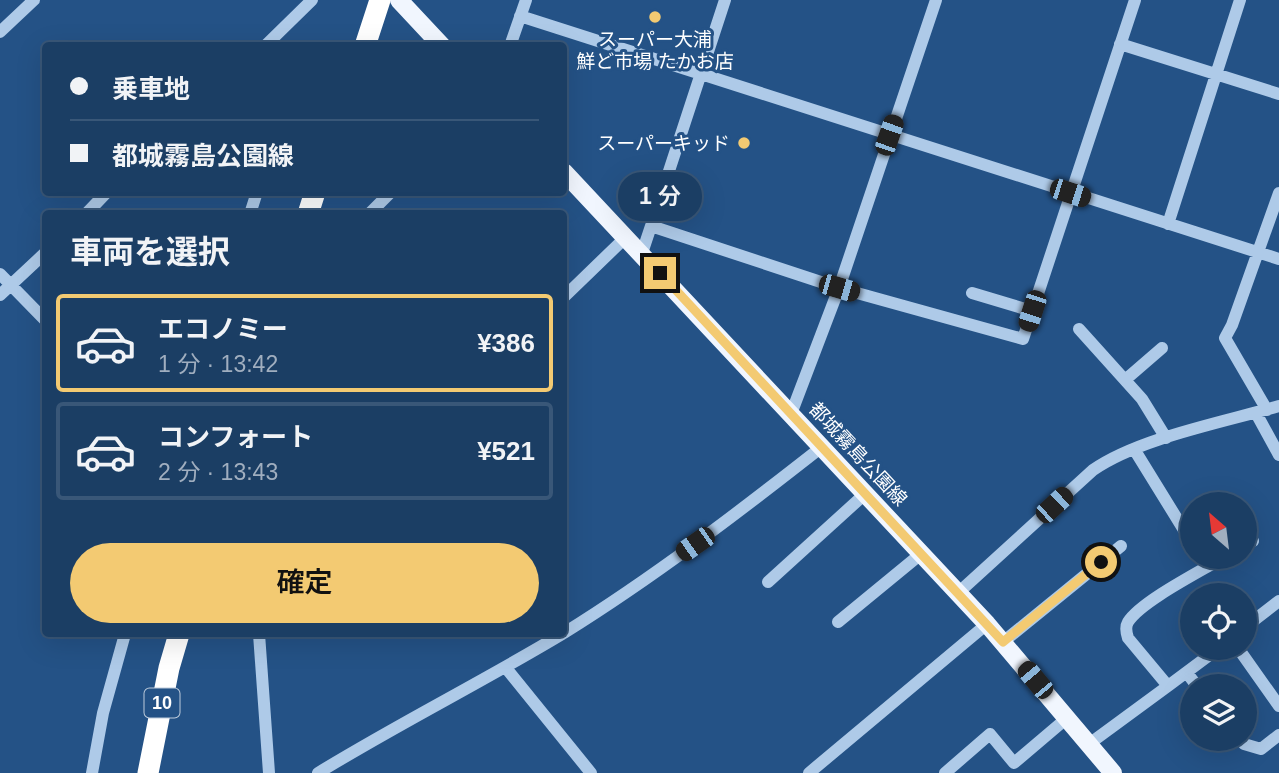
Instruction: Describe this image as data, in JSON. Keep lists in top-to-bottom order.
{
  "streets": {
    "highway": ["10"],
    "main road": ["都城霧島公園線"]
  },
  "places": ["スーパー大浦 鮮ど市場 たかお店", "スーパーキッド"],
  "north": "top left",
  "page": {
    "banner": ["乗車地", "都城霧島公園線"],
    "bubble": "1 分",
    "heading": "車両を選択",
    "list": [
      {
        "name": "エコノミー",
        "note": "1 分 · 13:42",
        "value": "¥386"
      },
      {
        "name": "コンフォート",
        "note": "2 分 · 13:43",
        "value": "¥521"
      }
    ],
    "buttons": "確定"
  }
}
